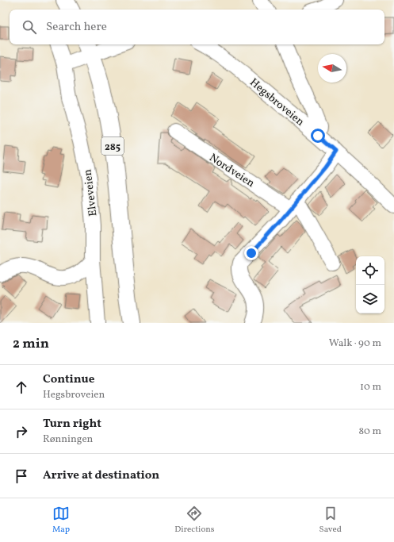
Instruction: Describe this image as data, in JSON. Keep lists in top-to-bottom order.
{
  "streets": {
    "main road": ["285"],
    "street": ["Hegsbroveien", "Nordveien", "Elveveien"]
  },
  "north": "left",
  "page": {
    "search": "Search here",
    "heading": ["2 min", "Walk · 90 m"],
    "list": [
      ["Continue", "Hegsbroveien", "10 m"],
      ["Turn right", "Rønningen", "80 m"],
      "Arrive at destination"
    ],
    "nav": ["Map", "Directions", "Saved"]
  }
}
